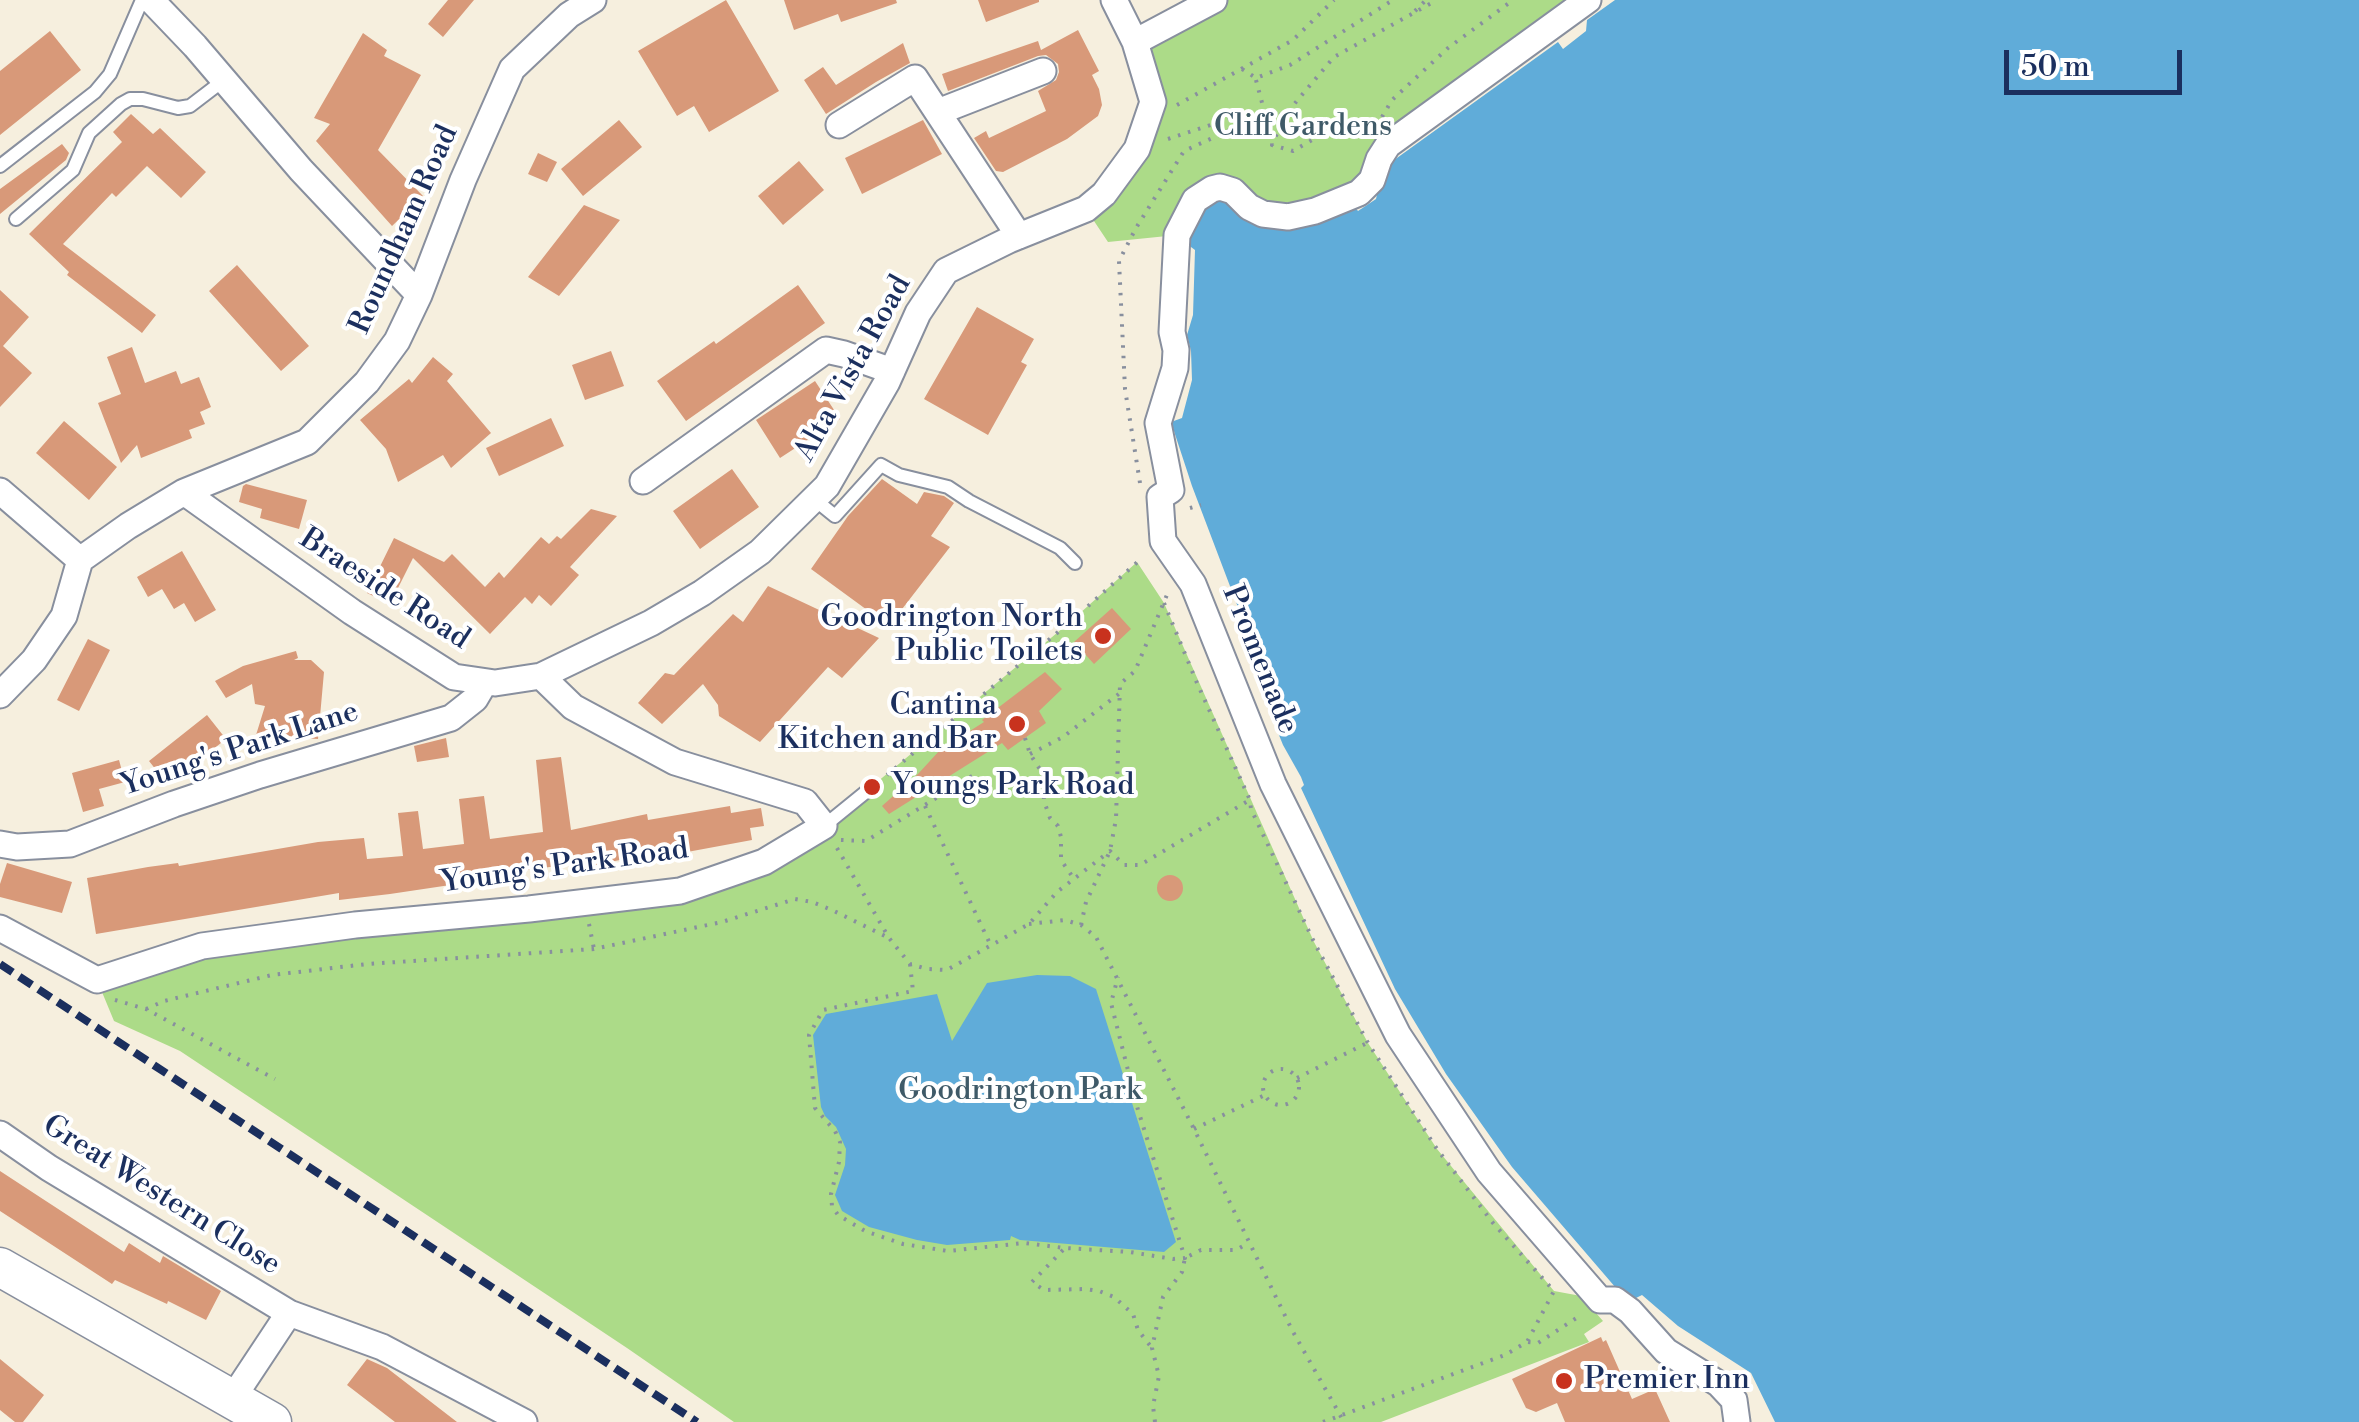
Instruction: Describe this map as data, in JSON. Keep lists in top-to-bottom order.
{
  "streets": {
    "street": [
      "Roundham Road",
      "Alta Vista Road",
      "Braeside Road",
      "Promenade",
      "Young's Park Lane",
      "Young's Park Road",
      "Great Western Close"
    ]
  },
  "crossings": [
    ["Roundham Road", "Braeside Road"],
    ["Alta Vista Road", "Braeside Road"],
    ["Braeside Road", "Young's Park Lane"]
  ],
  "parks": ["Cliff Gardens", "Goodrington Park"],
  "places": [
    "Goodrington North Public Toilets",
    "Cantina Kitchen and Bar",
    "Youngs Park Road",
    "Premier Inn"
  ],
  "scale_bar": "50 m"
}
